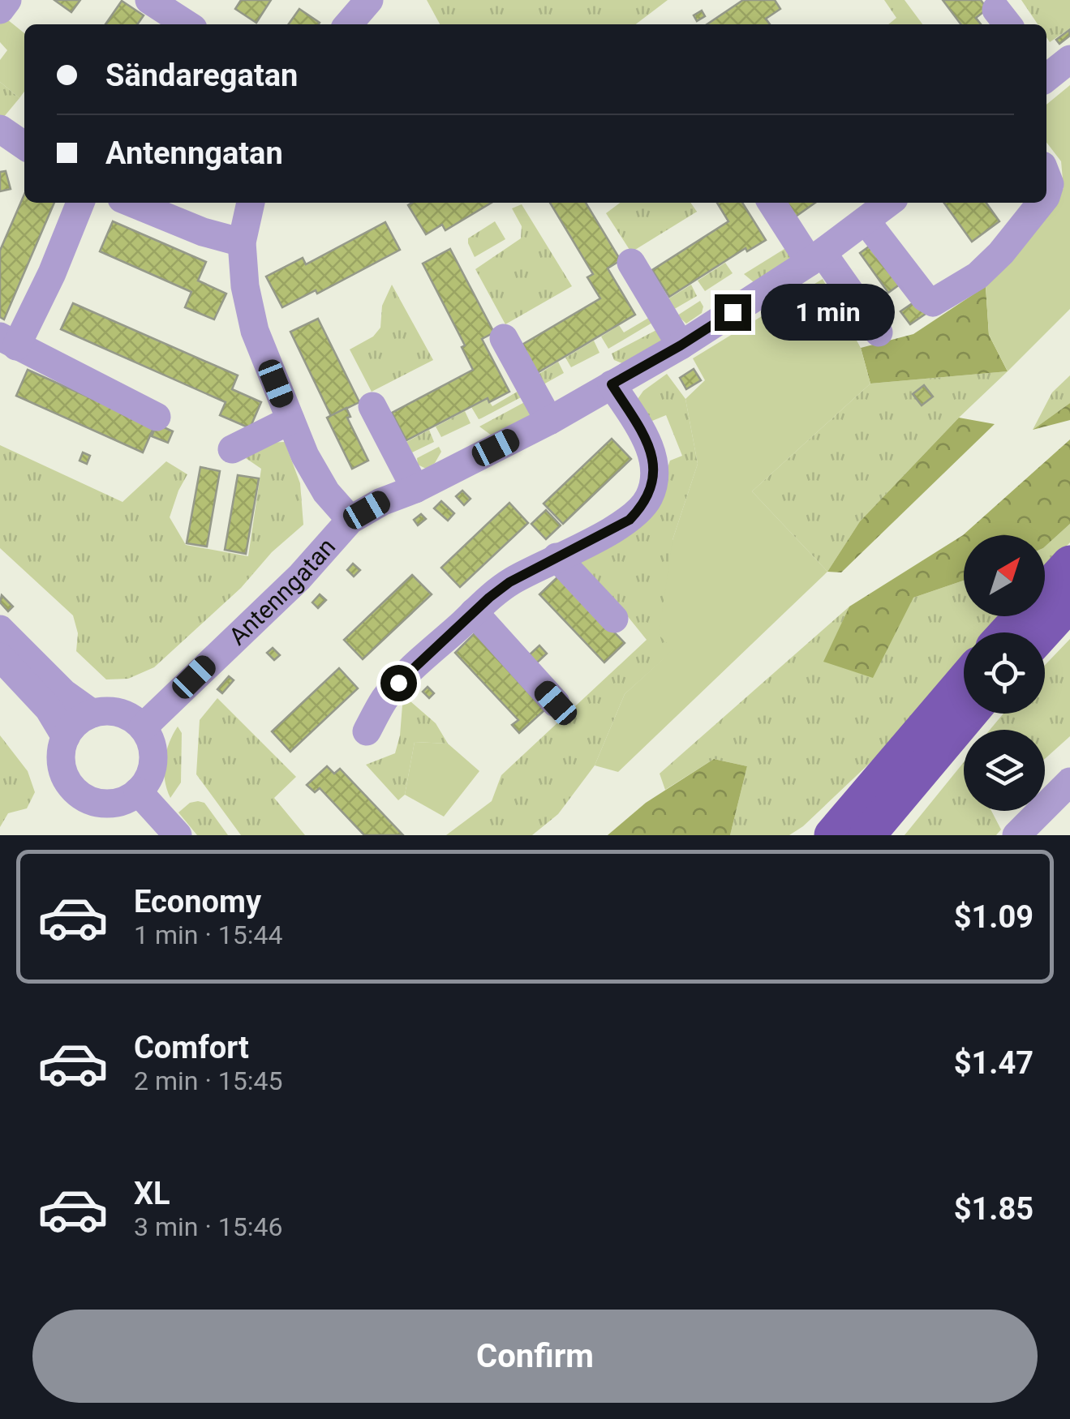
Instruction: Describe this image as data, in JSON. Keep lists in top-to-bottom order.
{
  "streets": {
    "street": ["Antenngatan"]
  },
  "north": "top right",
  "page": {
    "banner": ["Sändaregatan", "Antenngatan"],
    "bubble": "1 min",
    "list": [
      {
        "name": "Economy",
        "note": "1 min · 15:44",
        "value": "$1.09"
      },
      {
        "name": "Comfort",
        "note": "2 min · 15:45",
        "value": "$1.47"
      },
      {
        "name": "XL",
        "note": "3 min · 15:46",
        "value": "$1.85"
      }
    ],
    "buttons": "Confirm"
  }
}
